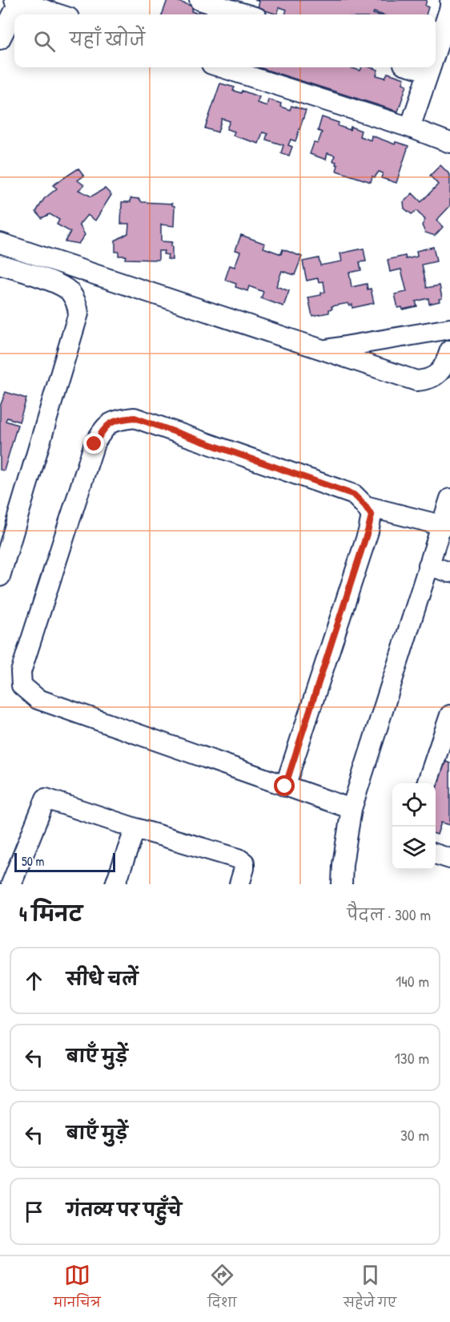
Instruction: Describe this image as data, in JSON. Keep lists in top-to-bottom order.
{
  "scale_bar": "50 m",
  "page": {
    "search": "यहाँ खोजें",
    "scale": "50 m",
    "heading": ["4 मिनट", "पैदल · 300 m"],
    "list": [
      ["सीधे चलें", "140 m"],
      ["बाएँ मुड़ें", "130 m"],
      ["बाएँ मुड़ें", "30 m"],
      "गंतव्य पर पहुँचे"
    ],
    "nav": ["मानचित्र", "दिशा", "सहेजे गए"]
  }
}
